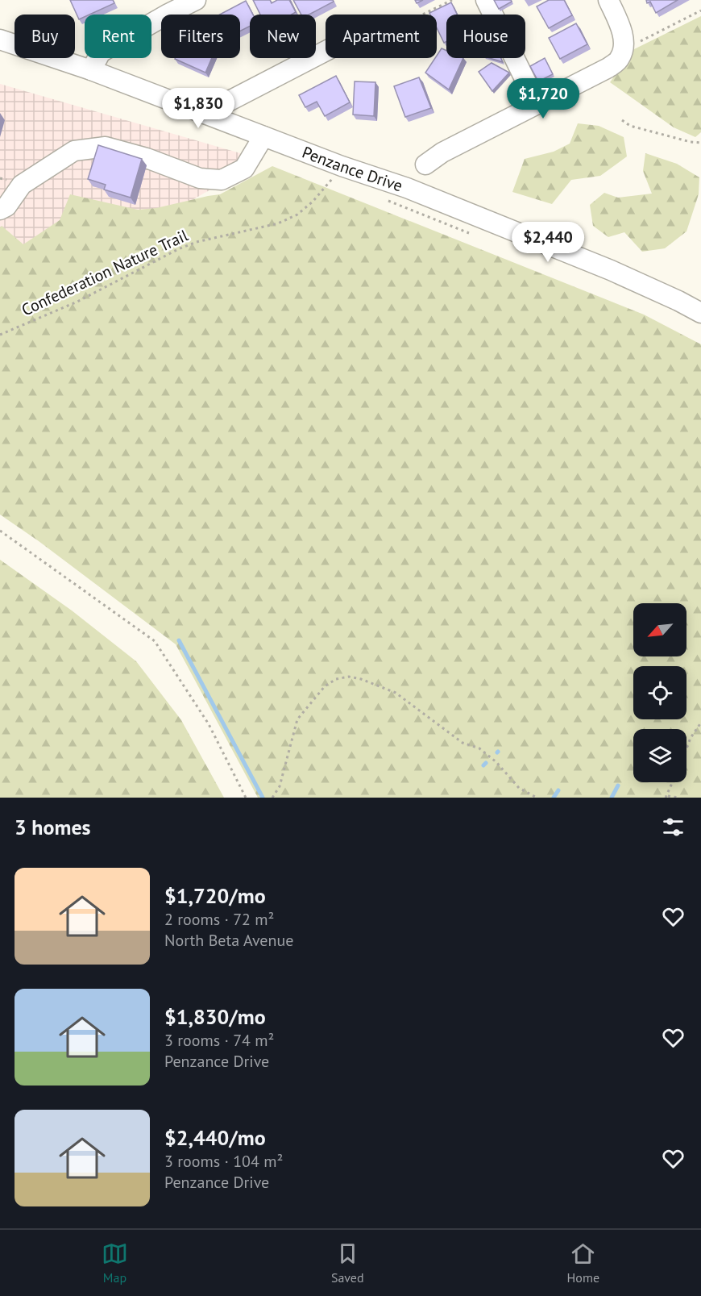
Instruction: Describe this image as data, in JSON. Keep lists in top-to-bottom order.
{
  "streets": {
    "street": ["Penzance Drive"],
    "path": ["Confederation Nature Trail"]
  },
  "crossings": [
    ["Penzance Drive", "Confederation Nature Trail"]
  ],
  "north": "bottom left",
  "page": {
    "chip": [
      "Buy",
      "Rent",
      "Filters",
      "New",
      "Apartment",
      "House"
    ],
    "price": ["$1,720", "$1,830", "$2,440"],
    "heading": "3 homes",
    "list": [
      {
        "name": "$1,720/mo",
        "note": "2 rooms · 72 m² · North Beta Avenue"
      },
      {
        "name": "$1,830/mo",
        "note": "3 rooms · 74 m² · Penzance Drive"
      },
      {
        "name": "$2,440/mo",
        "note": "3 rooms · 104 m² · Penzance Drive"
      }
    ],
    "tabs": ["Map", "Saved", "Home"]
  }
}
